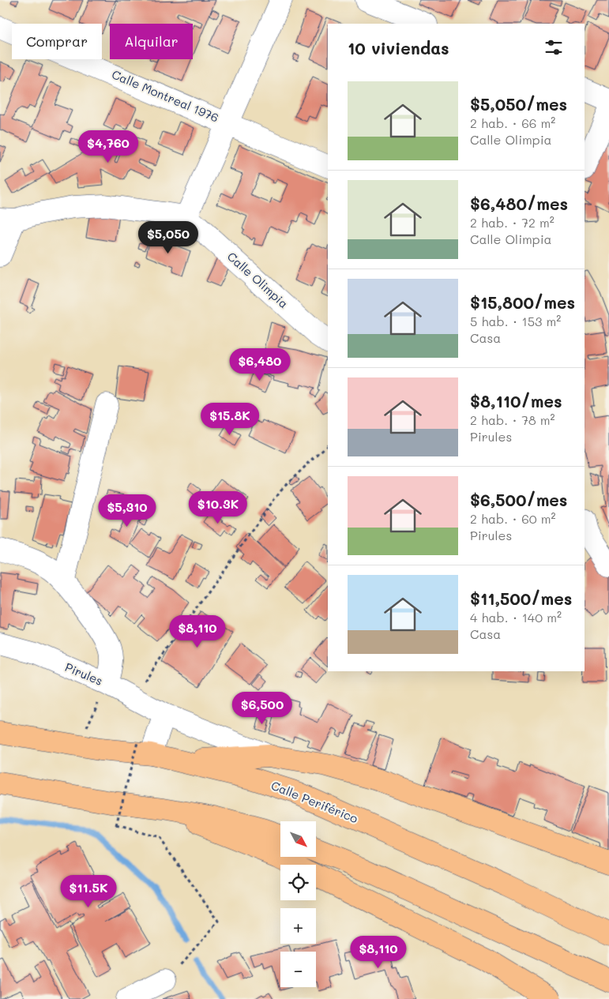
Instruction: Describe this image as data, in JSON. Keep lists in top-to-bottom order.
{
  "streets": {
    "highway": ["Calle Periférico"],
    "street": ["Calle Montreal 1976", "Calle Olimpia", "Pirules"]
  },
  "north": "bottom right",
  "page": {
    "chip": ["Comprar", "Alquilar"],
    "heading": "10 viviendas",
    "list": [
      {
        "name": "$5,050/mes",
        "note": "2 hab. · 66 m² · Calle Olimpia"
      },
      {
        "name": "$6,480/mes",
        "note": "2 hab. · 72 m² · Calle Olimpia"
      },
      {
        "name": "$15,800/mes",
        "note": "5 hab. · 153 m² · Casa"
      },
      {
        "name": "$8,110/mes",
        "note": "2 hab. · 78 m² · Pirules"
      },
      {
        "name": "$6,500/mes",
        "note": "2 hab. · 60 m² · Pirules"
      },
      {
        "name": "$11,500/mes",
        "note": "4 hab. · 140 m² · Casa"
      }
    ],
    "price": [
      "$4,760",
      "$5,050",
      "$6,480",
      "$15.8K",
      "$10.3K",
      "$5,310",
      "$8,110",
      "$6,500",
      "$11.5K",
      "$8,110"
    ],
    "map_buttons": ["+", "−"]
  }
}
